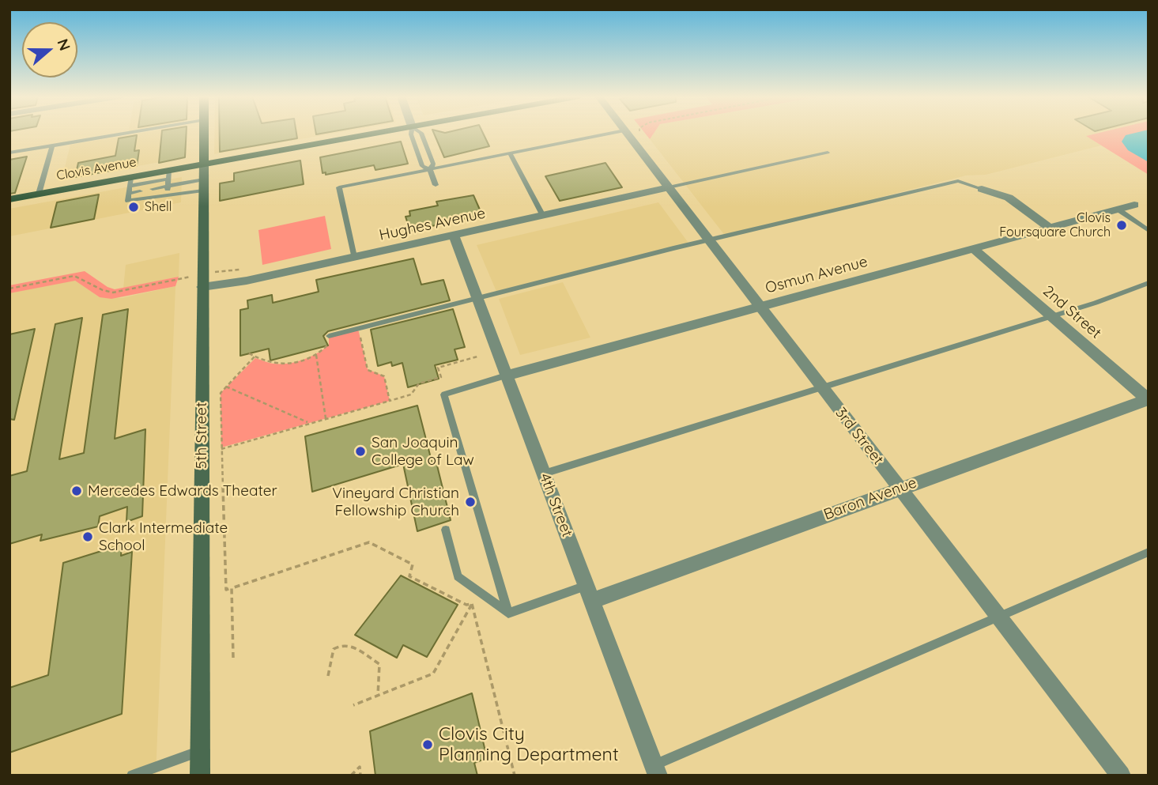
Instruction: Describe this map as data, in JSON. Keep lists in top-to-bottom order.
{
  "streets": {
    "main road": ["Clovis Avenue", "5th Street"],
    "street": [
      "Hughes Avenue",
      "Osmun Avenue",
      "2nd Street",
      "3rd Street",
      "Baron Avenue",
      "4th Street"
    ]
  },
  "crossings": [
    ["Clovis Avenue", "5th Street"],
    ["Hughes Avenue", "5th Street"],
    ["Hughes Avenue", "3rd Street"],
    ["Hughes Avenue", "4th Street"],
    ["Osmun Avenue", "2nd Street"],
    ["Osmun Avenue", "3rd Street"],
    ["Osmun Avenue", "4th Street"],
    ["2nd Street", "Baron Avenue"],
    ["3rd Street", "Baron Avenue"],
    ["Baron Avenue", "4th Street"]
  ],
  "places": [
    "Shell",
    "Clovis Foursquare Church",
    "San Joaquin College of Law",
    "Mercedes Edwards Theater",
    "Vineyard Christian Fellowship Church",
    "Clark Intermediate School",
    "Clovis City Planning Department"
  ],
  "north": "right"
}
